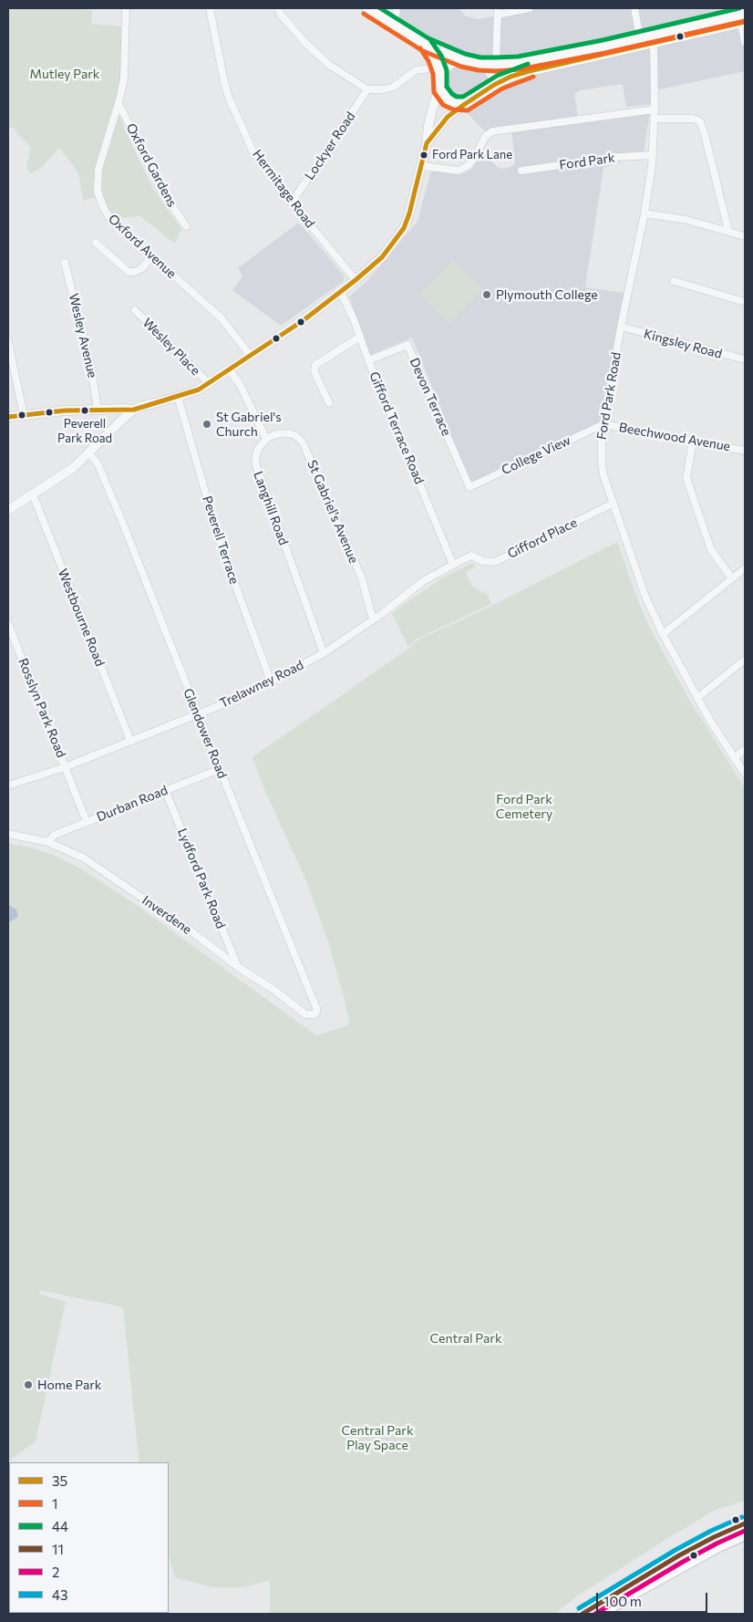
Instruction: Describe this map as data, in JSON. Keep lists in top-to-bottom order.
{
  "streets": {
    "street": [
      "Lockyer Road",
      "Ford Park",
      "Oxford Gardens",
      "Hermitage Road",
      "Oxford Avenue",
      "Wesley Avenue",
      "Kingsley Road",
      "Wesley Place",
      "Ford Park Road",
      "Devon Terrace",
      "Gifford Terrace Road",
      "Beechwood Avenue",
      "College View",
      "Langhill Road",
      "St Gabriel's Avenue",
      "Gifford Place",
      "Peverell Terrace",
      "Westbourne Road",
      "Trelawney Road",
      "Rosslyn Park Road",
      "Glendower Road",
      "Durban Road",
      "Lydford Park Road",
      "Inverdene"
    ]
  },
  "crossings": [
    ["Lockyer Road", "Hermitage Road"],
    ["Ford Park", "Ford Park Road"],
    ["Oxford Gardens", "Oxford Avenue"],
    ["Kingsley Road", "Ford Park Road"],
    ["Ford Park Road", "Beechwood Avenue"],
    ["Ford Park Road", "College View"],
    ["Ford Park Road", "Gifford Place"],
    ["Devon Terrace", "Gifford Terrace Road"],
    ["Devon Terrace", "College View"],
    ["Gifford Terrace Road", "Trelawney Road"],
    ["Beechwood Avenue", "College View"],
    ["Langhill Road", "St Gabriel's Avenue"],
    ["Langhill Road", "Trelawney Road"],
    ["St Gabriel's Avenue", "Trelawney Road"],
    ["Gifford Place", "Trelawney Road"],
    ["Peverell Terrace", "Trelawney Road"],
    ["Westbourne Road", "Trelawney Road"],
    ["Trelawney Road", "Rosslyn Park Road"],
    ["Trelawney Road", "Glendower Road"],
    ["Rosslyn Park Road", "Durban Road"],
    ["Glendower Road", "Durban Road"],
    ["Glendower Road", "Inverdene"],
    ["Durban Road", "Lydford Park Road"],
    ["Durban Road", "Inverdene"],
    ["Lydford Park Road", "Inverdene"]
  ],
  "parks": [
    "Mutley Park",
    "Ford Park Cemetery",
    "Central Park",
    "Central Park Play Space"
  ],
  "places": [
    "Ford Park Lane",
    "Plymouth College",
    "Peverell Park Road",
    "St Gabriel's Church",
    "Home Park"
  ],
  "lines": [
    "transit line 44",
    "transit line 1",
    "transit line 35",
    "transit line 43",
    "transit line 11",
    "transit line 2"
  ],
  "legend": [
    "35",
    "1",
    "44",
    "11",
    "2",
    "43"
  ],
  "scale_bar": "100 m"
}
